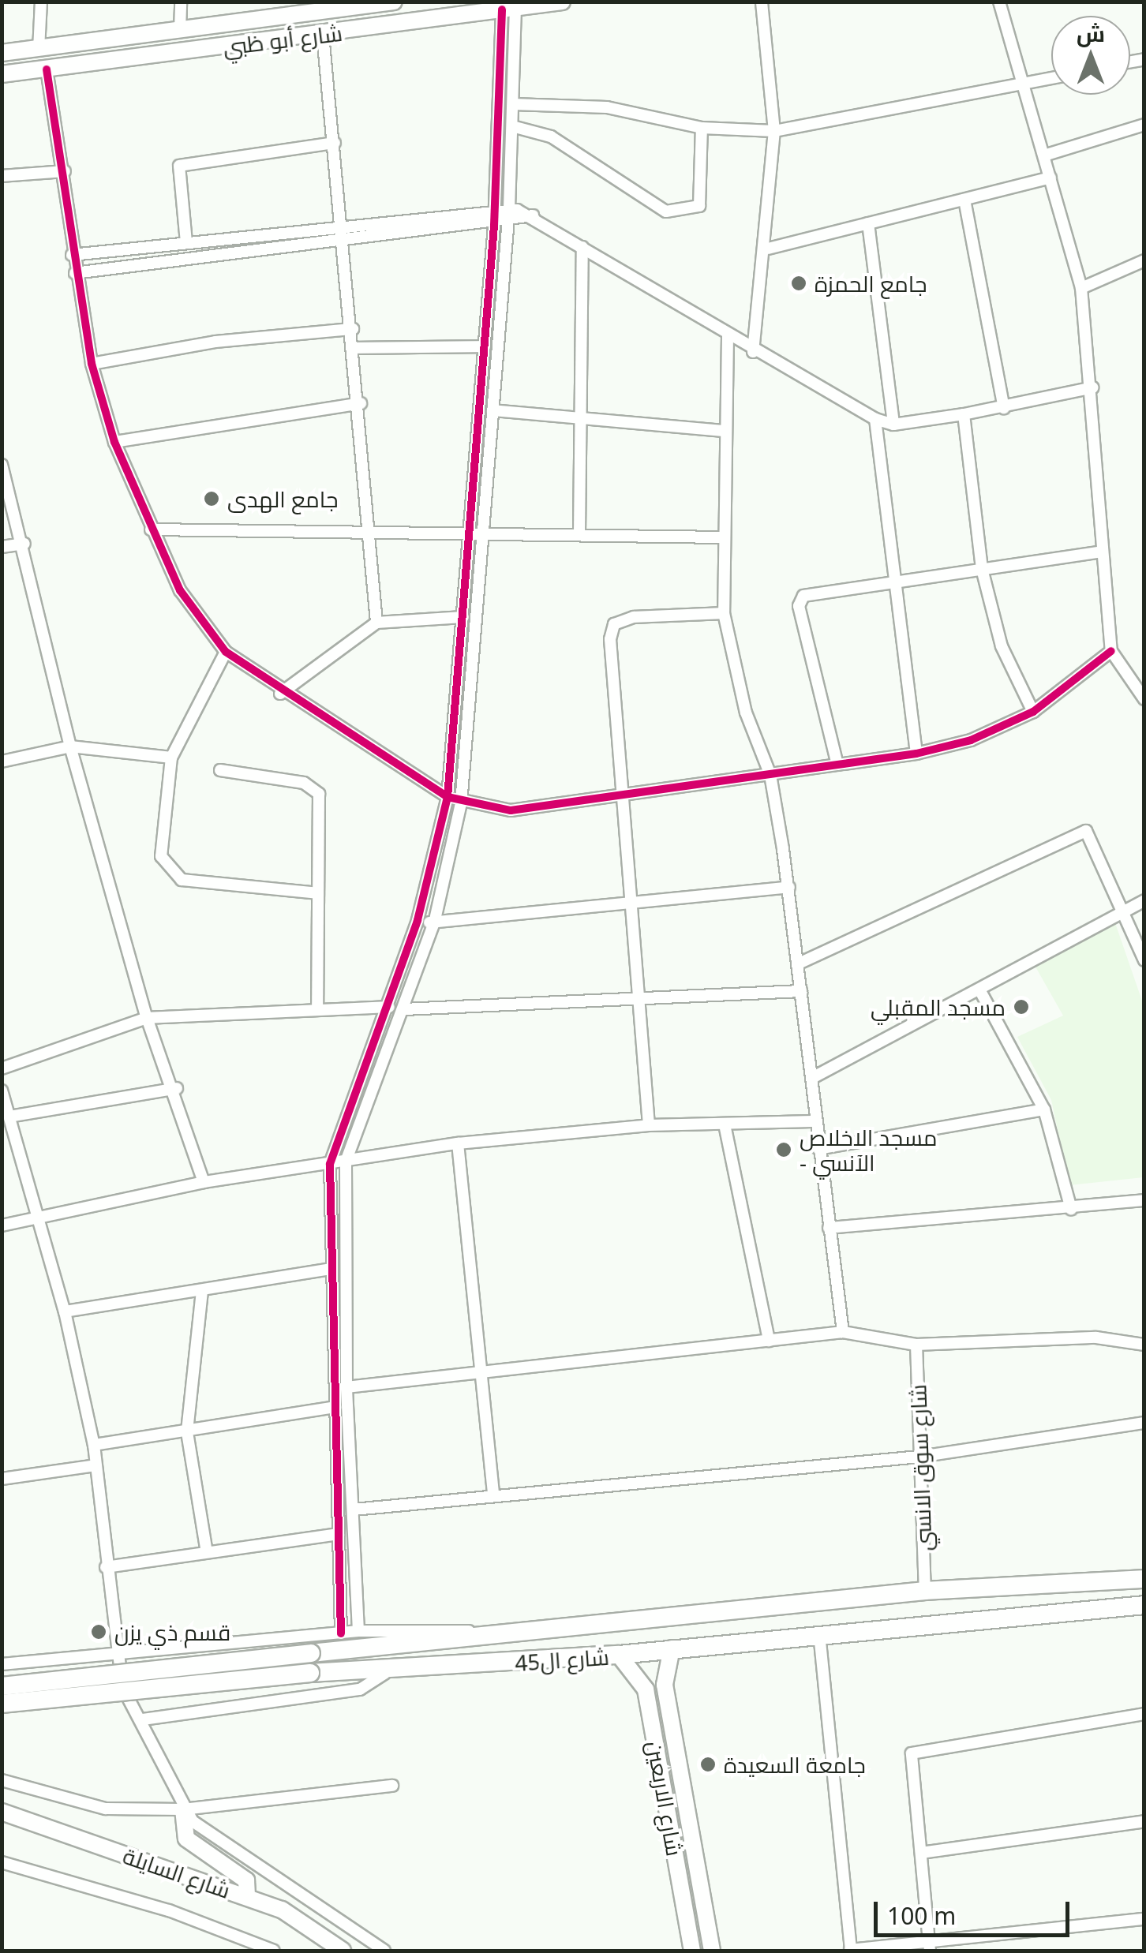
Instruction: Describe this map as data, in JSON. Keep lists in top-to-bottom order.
{
  "streets": {
    "main road": [
      "شارع أبو ظبي",
      "شارع ال45",
      "شارع الاربعين",
      "شارع السايلة"
    ],
    "street": ["شارع سوق الانسي"]
  },
  "crossings": [
    ["شارع سوق الانسي", "شارع ال45"],
    ["شارع ال45", "شارع الاربعين"]
  ],
  "places": [
    "جامع الحمزة",
    "جامع الهدى",
    "مسجد المقبلي",
    "مسجد الاخلاص - الآنسي",
    "قسم ذي يزن",
    "جامعة السعيدة"
  ],
  "scale_bar": "100 m",
  "north": "top"
}
